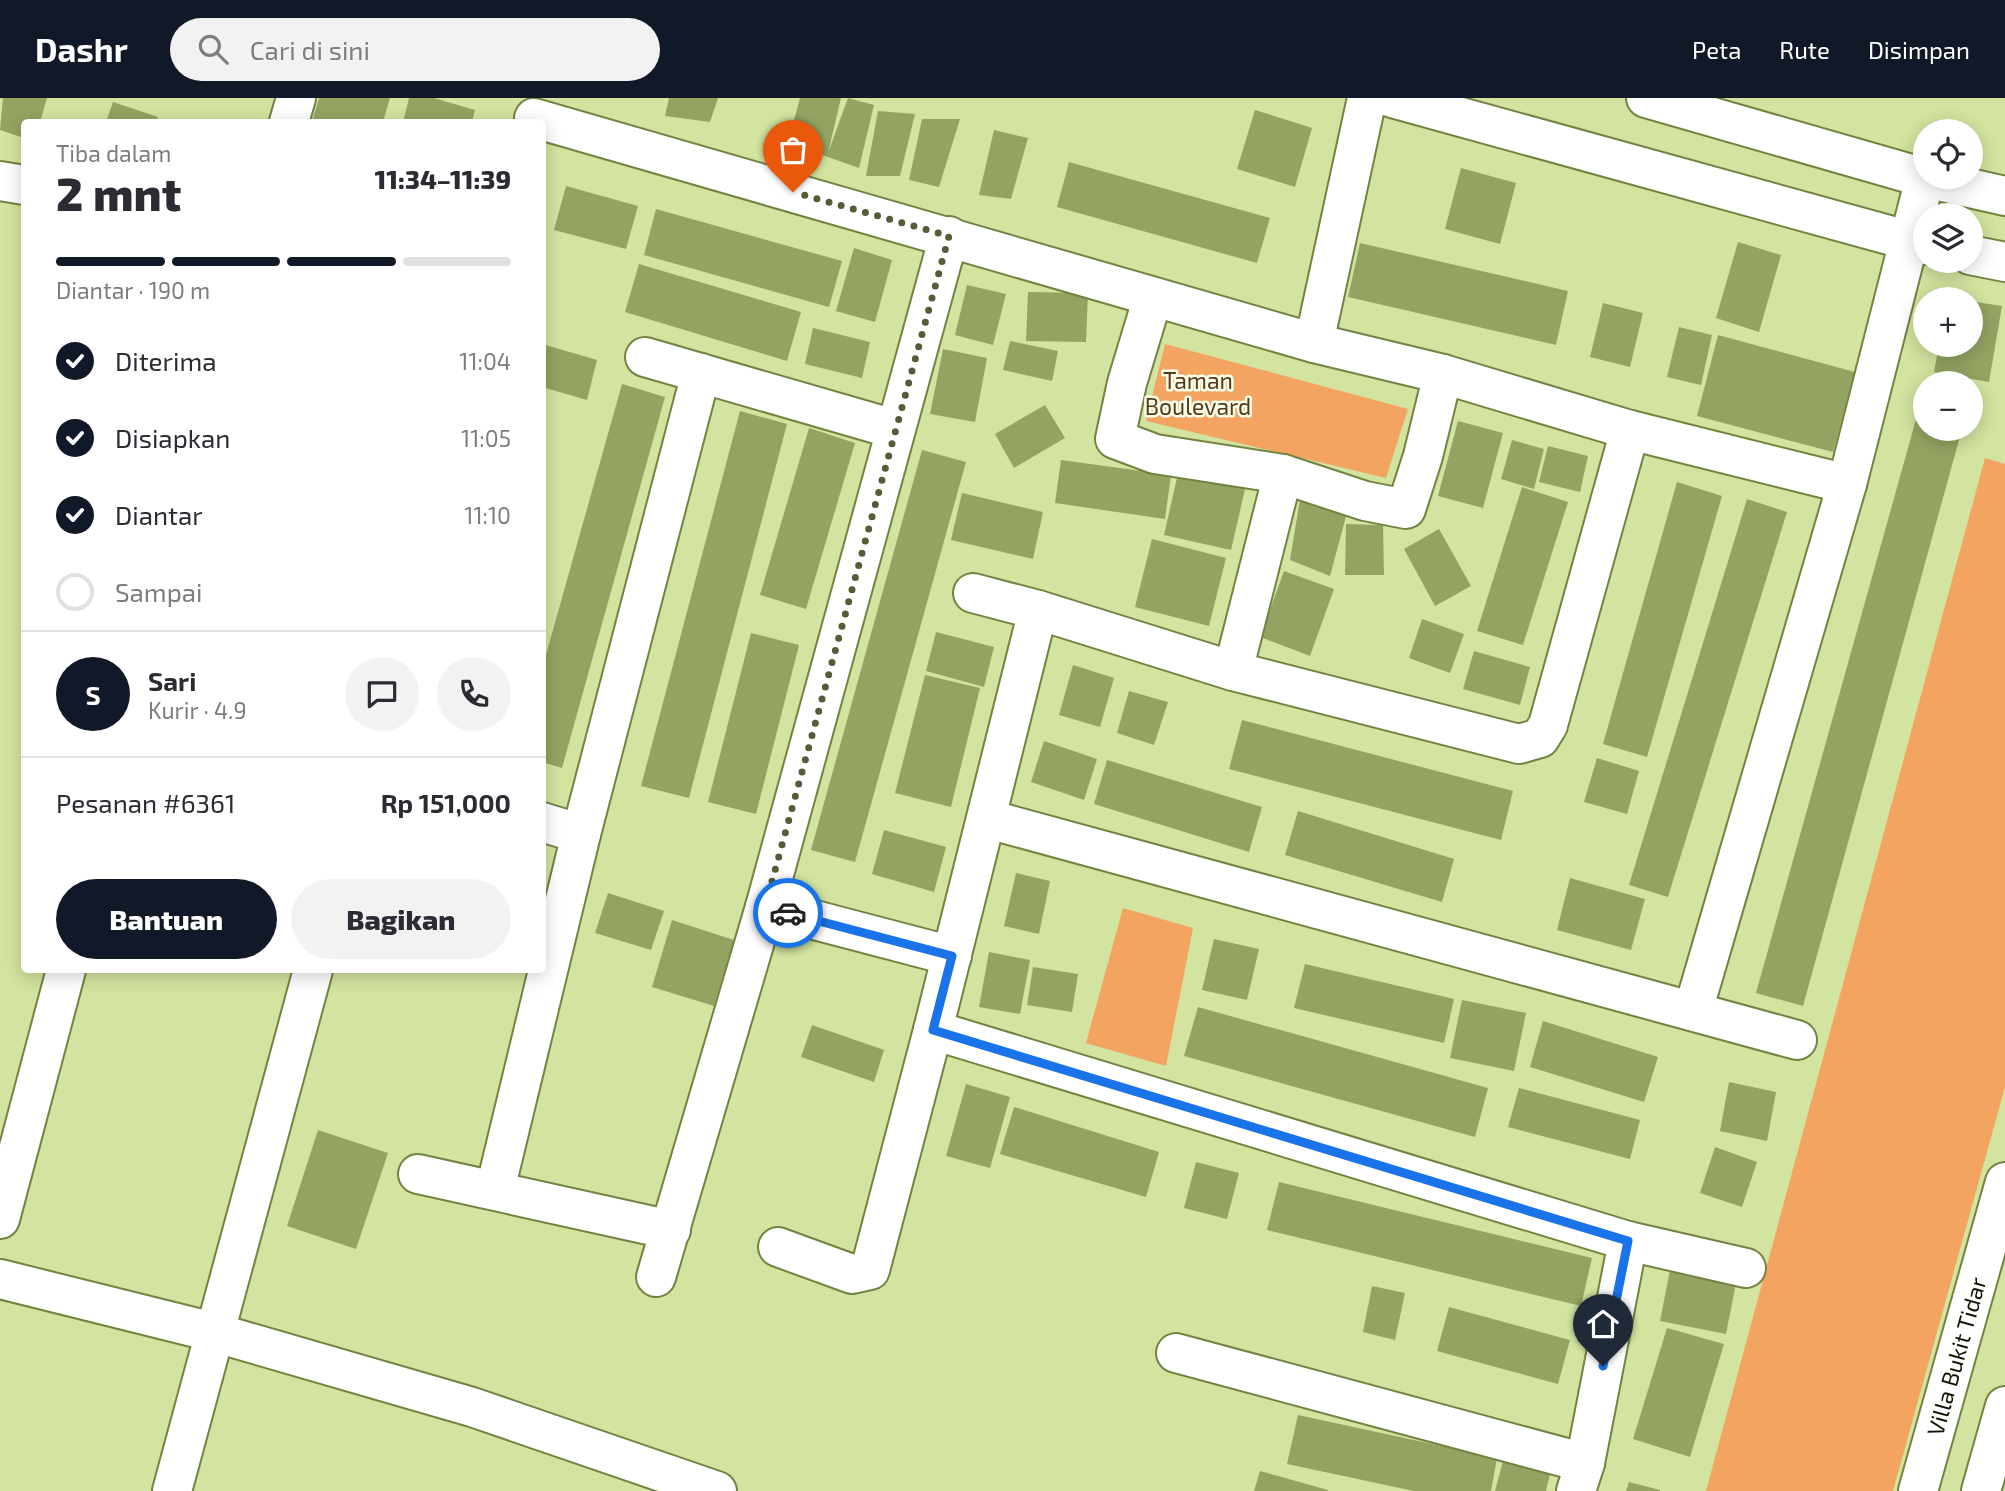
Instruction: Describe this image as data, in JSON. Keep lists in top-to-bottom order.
{
  "streets": {
    "street": ["Villa Bukit Tidar"]
  },
  "parks": ["Taman Boulevard"],
  "page": {
    "header": "Dashr",
    "search": "Cari di sini",
    "nav": ["Peta", "Rute", "Disimpan"],
    "map_buttons": ["+", "−"],
    "heading": ["2 mnt", "Tiba dalam", "11:34–11:39"],
    "panel": [
      "Sari",
      "Kurir · 4.9",
      "Pesanan #6361",
      "Rp 151,000"
    ],
    "bar": "Diantar · 190 m",
    "list": [
      ["Diterima", "11:04"],
      ["Disiapkan", "11:05"],
      ["Diantar", "11:10"],
      "Sampai"
    ],
    "round": "S",
    "buttons": ["Bantuan", "Bagikan"]
  }
}
